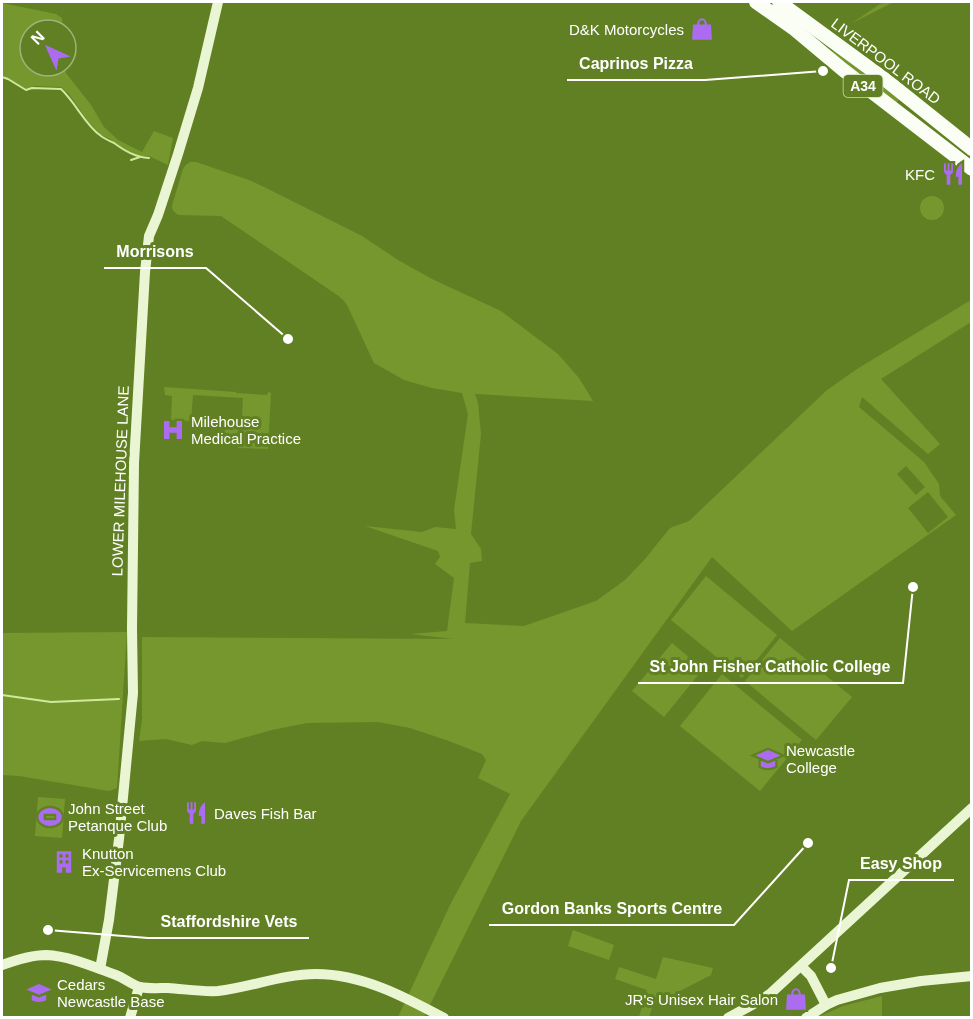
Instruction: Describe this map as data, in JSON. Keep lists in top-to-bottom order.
{
  "streets": {
    "highway": ["LIVERPOOL ROAD", "A34"],
    "main road": ["LOWER MILEHOUSE LANE"]
  },
  "places": {
    "shop": ["D&K Motorcycles", "JR's Unisex Hair Salon"],
    "other": [
      "Caprinos Pizza",
      "Morrisons",
      "St John Fisher Catholic College",
      "Gordon Banks Sports Centre",
      "Staffordshire Vets",
      "Easy Shop"
    ],
    "restaurant": ["KFC", "Daves Fish Bar"],
    "hospital": ["Milehouse Medical Practice"],
    "school or university": ["Newcastle College", "Cedars Newcastle Base"],
    "sports": ["John Street Petanque Club"],
    "building": ["Knutton Ex-Servicemens Club"]
  },
  "north": "top left"
}
